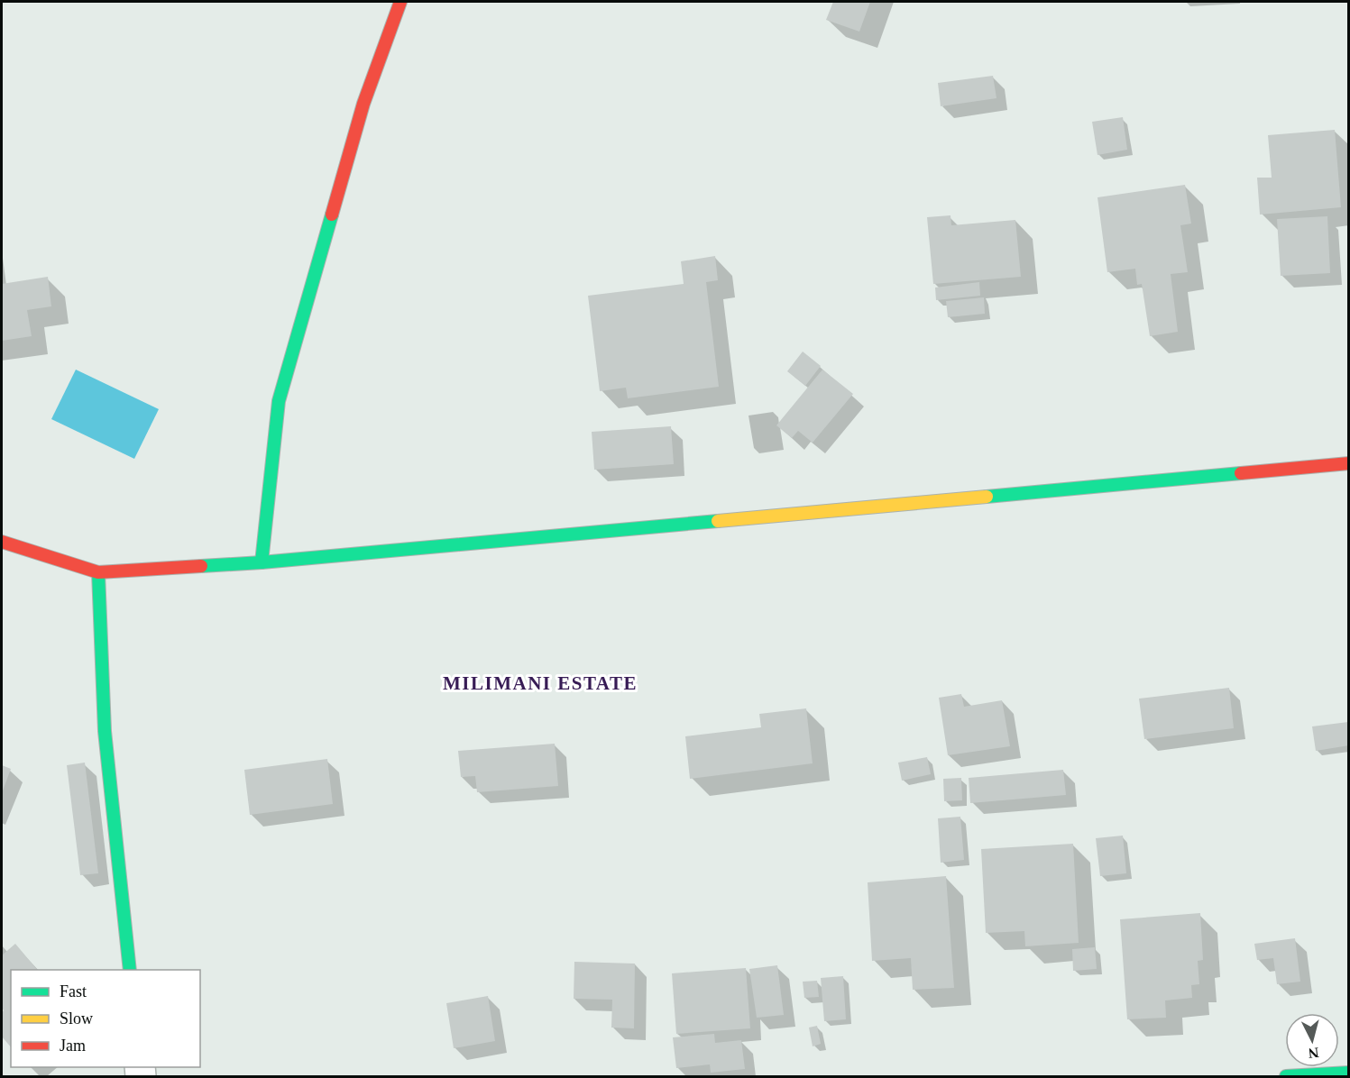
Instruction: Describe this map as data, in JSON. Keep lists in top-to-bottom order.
{
  "districts": ["MILIMANI ESTATE"],
  "legend": ["Fast", "Slow", "Jam"],
  "north": "bottom"
}
